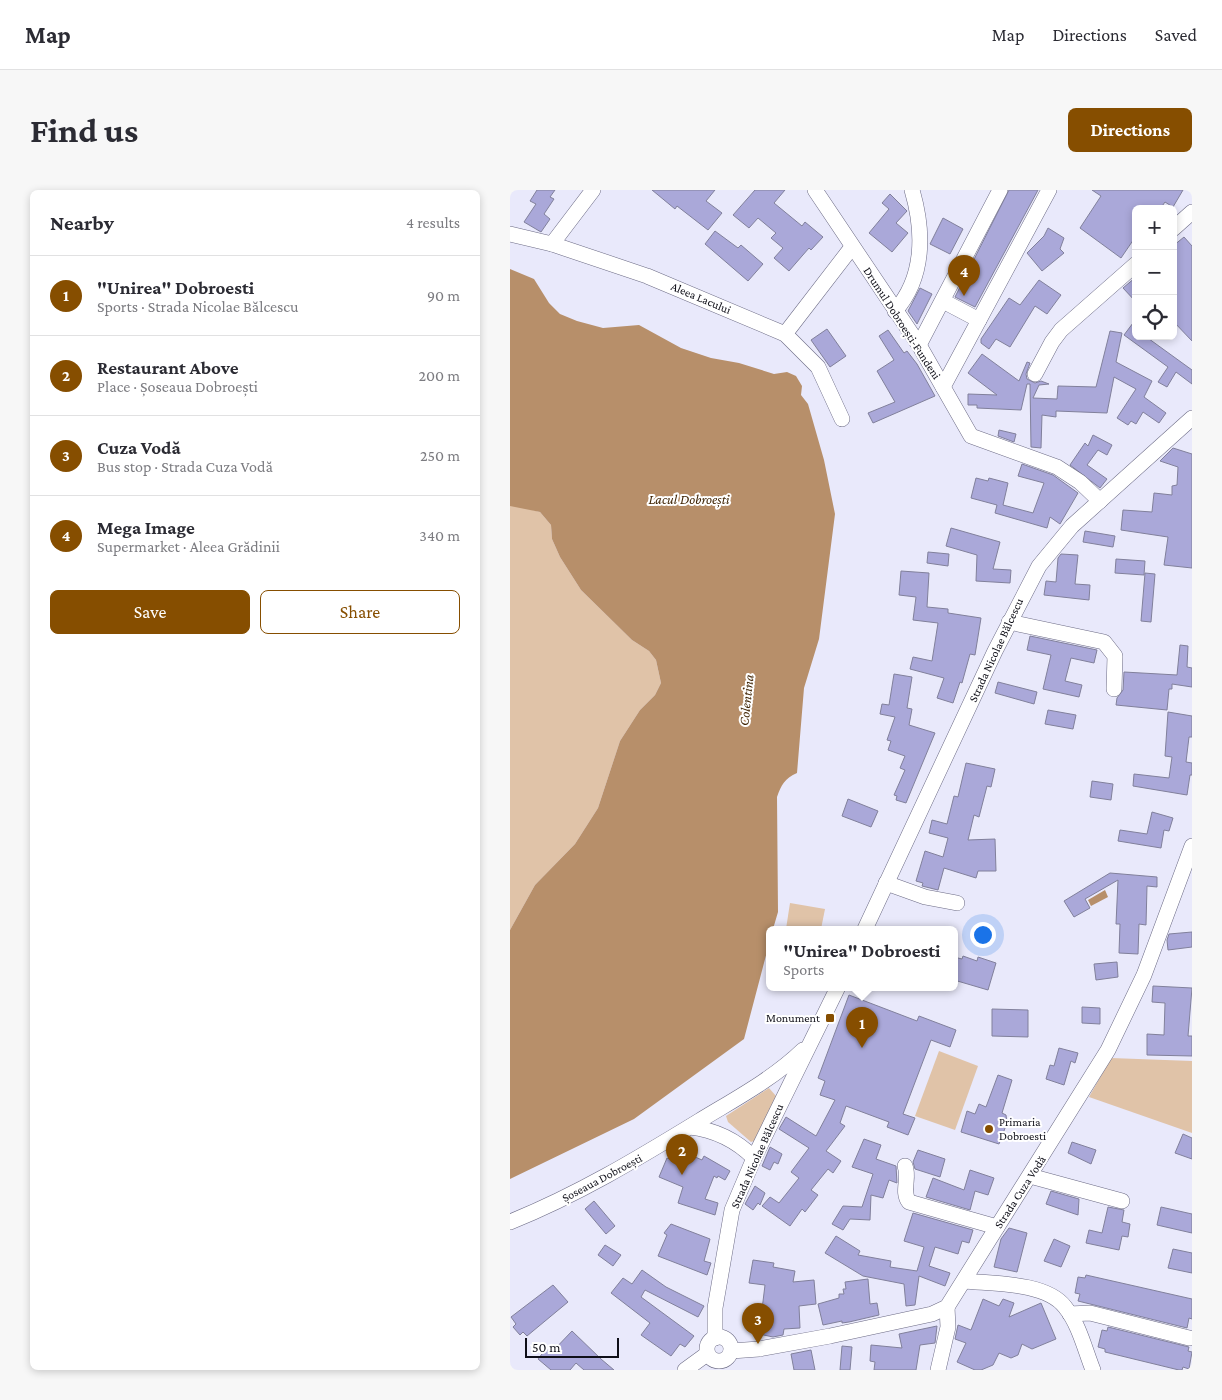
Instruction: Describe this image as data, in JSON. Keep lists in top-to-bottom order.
{
  "streets": {
    "street": [
      "Aleea Lacului",
      "Drumul Dobroești-Fundeni",
      "Strada Nicolae Bălcescu",
      "Șoseaua Dobroești",
      "Strada Cuza Vodă"
    ]
  },
  "crossings": [
    ["Drumul Dobroești-Fundeni", "Strada Nicolae Bălcescu"],
    ["Strada Nicolae Bălcescu", "Șoseaua Dobroești"]
  ],
  "water": ["Lacul Dobroești", "Colentina"],
  "places": {
    "transit": ["Monument"],
    "other": ["Primaria Dobroesti"]
  },
  "scale_bar": "50 m",
  "page": {
    "header": "Map",
    "nav": ["Map", "Directions", "Saved"],
    "buttons": [
      "Directions",
      ["Save", "Share"]
    ],
    "title": "Find us",
    "heading": ["Nearby", "4 results"],
    "map_buttons": ["+", "−"],
    "list": [
      {
        "mark": "1",
        "name": "\"Unirea\" Dobroesti",
        "note": "Sports · Strada Nicolae Bălcescu",
        "value": "90 m"
      },
      {
        "mark": "2",
        "name": "Restaurant Above",
        "note": "Place · Șoseaua Dobroești",
        "value": "200 m"
      },
      {
        "mark": "3",
        "name": "Cuza Vodă",
        "note": "Bus stop · Strada Cuza Vodă",
        "value": "250 m"
      },
      {
        "mark": "4",
        "name": "Mega Image",
        "note": "Supermarket · Aleea Grădinii",
        "value": "340 m"
      }
    ],
    "pins": [
      "4",
      "1",
      "2",
      "3"
    ],
    "popup": ["\"Unirea\" Dobroesti", "Sports"],
    "scale": "50 m"
  }
}
